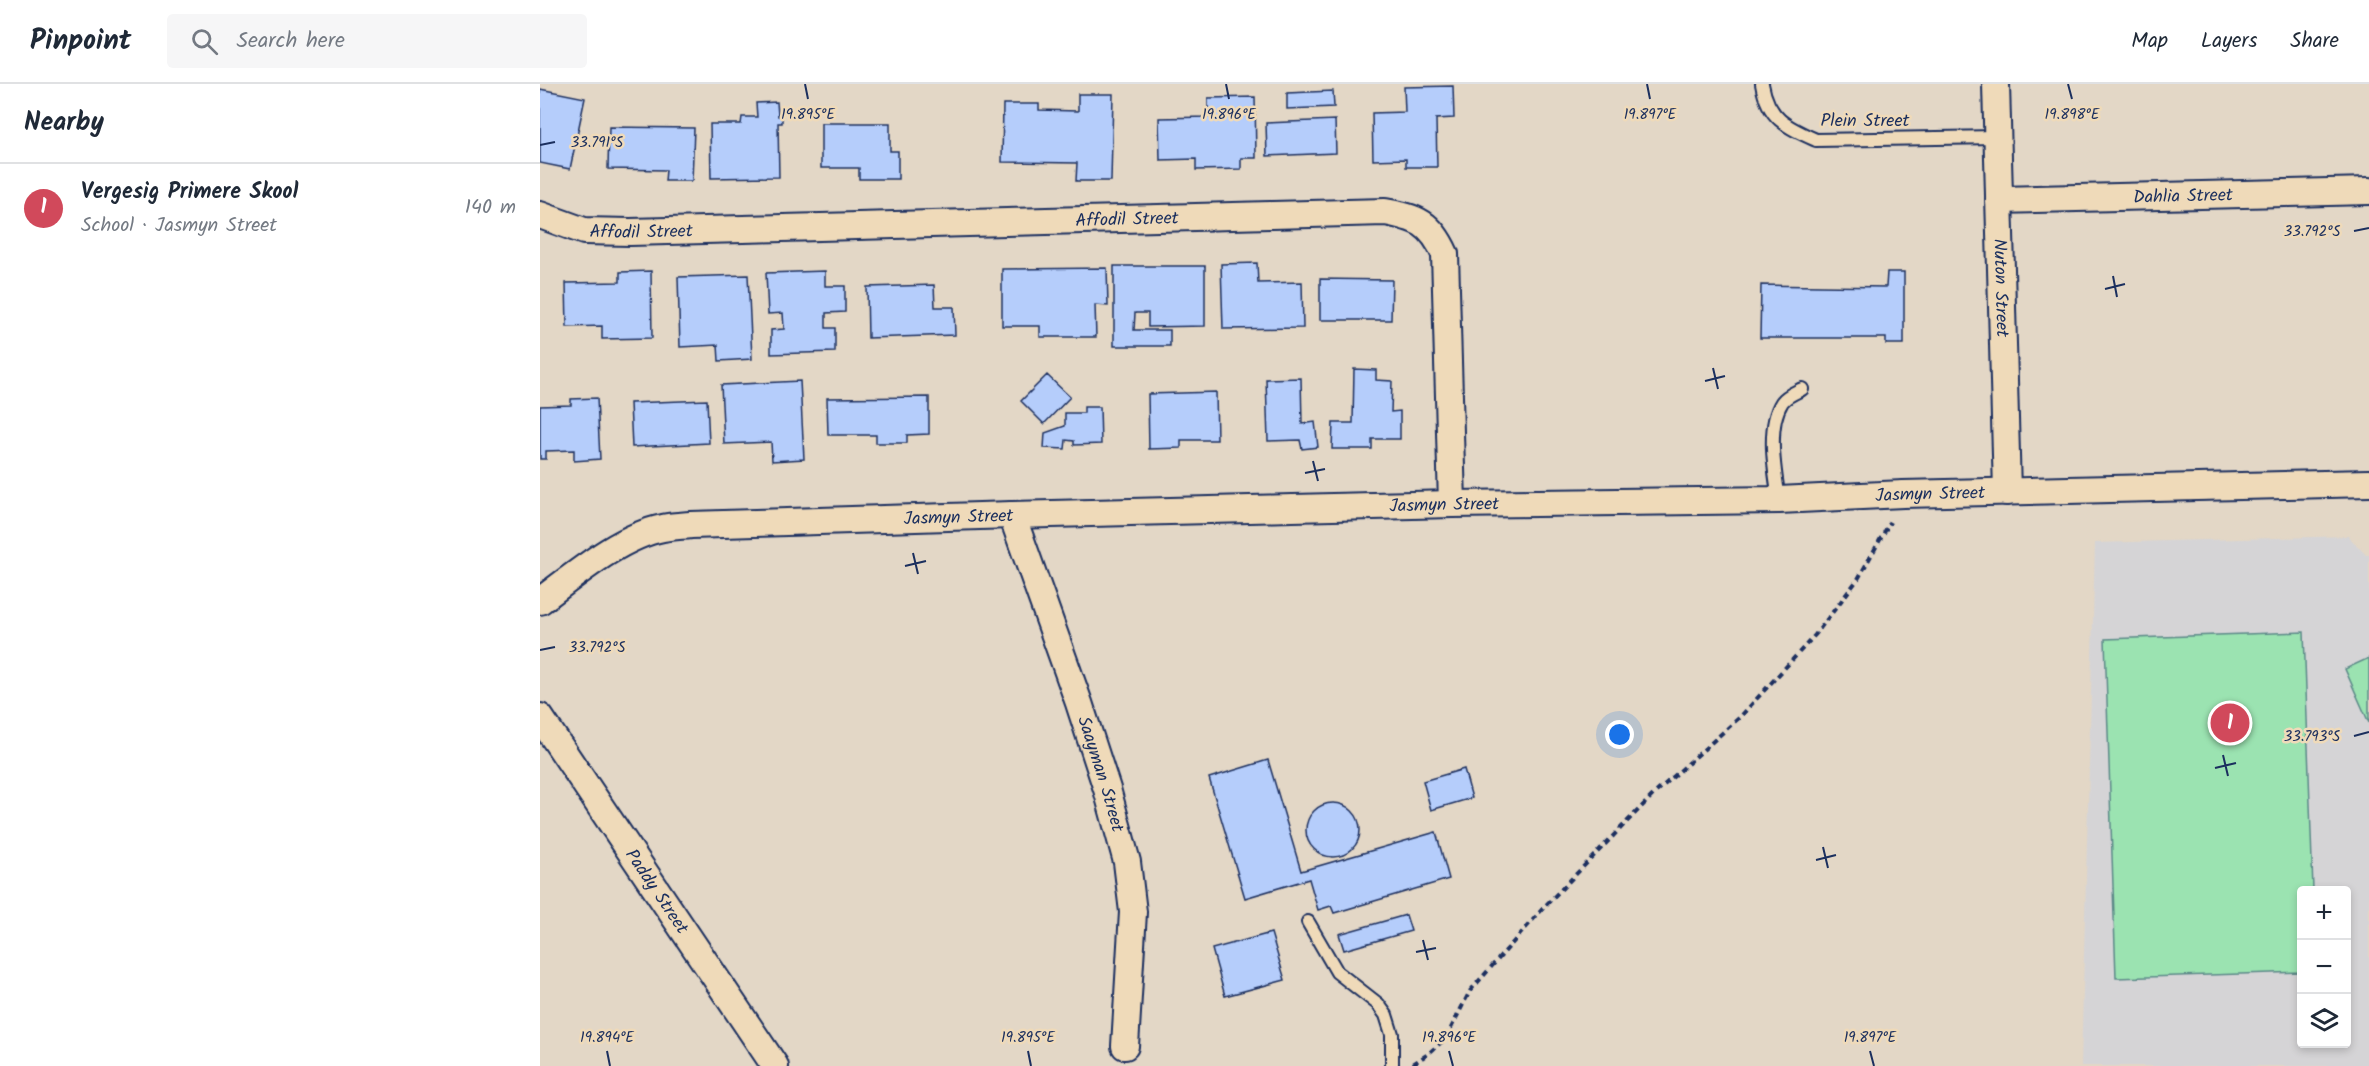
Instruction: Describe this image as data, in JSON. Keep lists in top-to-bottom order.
{
  "streets": {
    "street": [
      "Dahlia Street",
      "Affodil Street",
      "Nuton Street",
      "Jasmyn Street",
      "Saayman Street",
      "Paddy Street"
    ],
    "lane": ["Plein Street"]
  },
  "crossings": [
    ["Plein Street", "Nuton Street"],
    ["Dahlia Street", "Nuton Street"],
    ["Affodil Street", "Jasmyn Street"],
    ["Nuton Street", "Jasmyn Street"],
    ["Jasmyn Street", "Saayman Street"]
  ],
  "page": {
    "header": "Pinpoint",
    "search": "Search here",
    "nav": ["Map", "Layers", "Share"],
    "heading": "Nearby",
    "list": [
      {
        "mark": "1",
        "name": "Vergesig Primere Skool",
        "note": "School · Jasmyn Street",
        "value": "140 m"
      }
    ],
    "pins": "1",
    "map_buttons": ["+", "−"]
  },
  "coordinates": [
    "19.895°E",
    "19.896°E",
    "19.897°E",
    "19.898°E",
    "33.791°S",
    "33.792°S",
    "33.793°S",
    "19.894°E"
  ]
}
